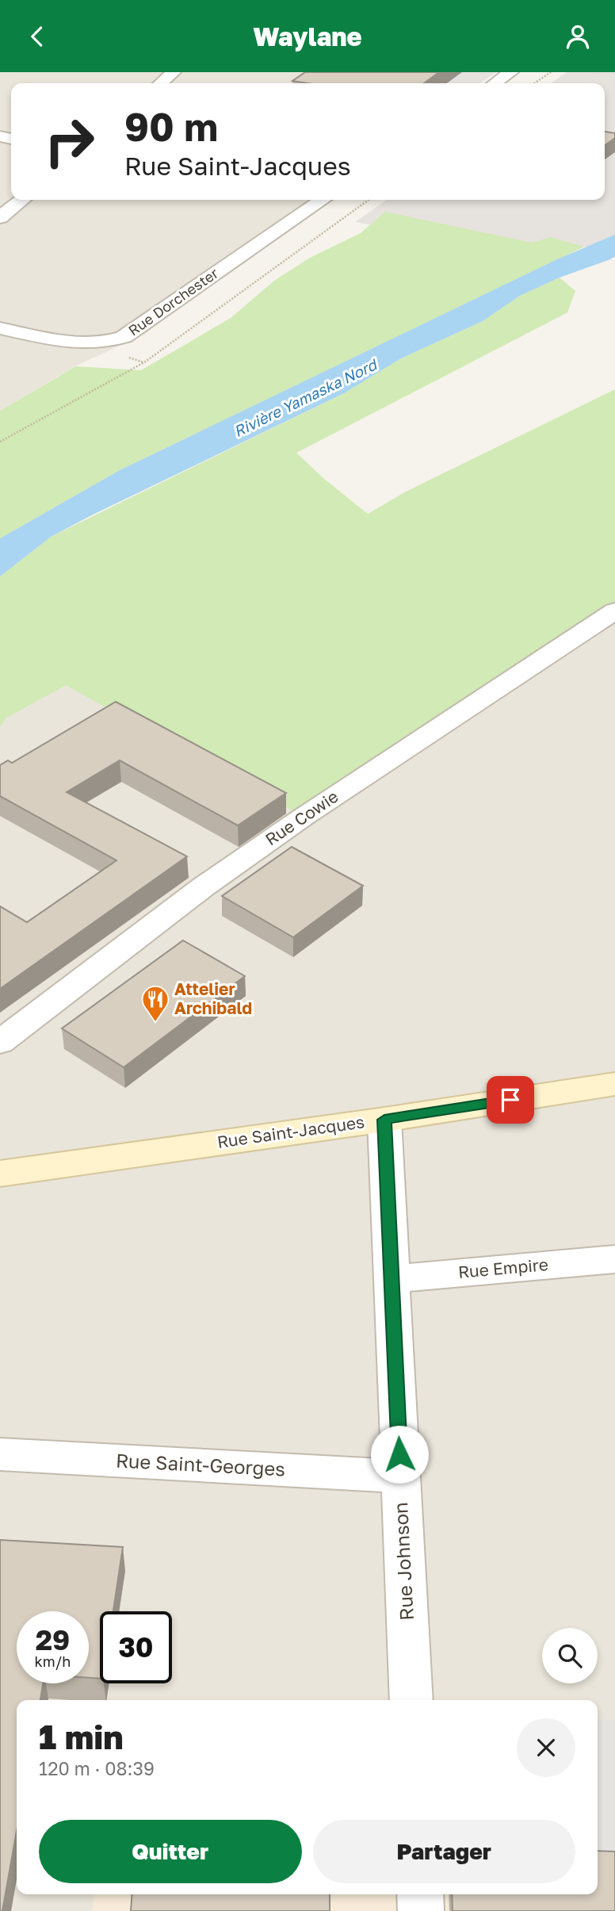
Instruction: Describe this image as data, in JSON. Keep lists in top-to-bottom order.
{
  "streets": {
    "main road": ["Rue Saint-Jacques"],
    "street": [
      "Rue Dorchester",
      "Rue Cowie",
      "Rue Empire",
      "Rue Saint-Georges",
      "Rue Johnson"
    ]
  },
  "crossings": [
    ["Rue Saint-Jacques", "Rue Johnson"],
    ["Rue Empire", "Rue Johnson"],
    ["Rue Saint-Georges", "Rue Johnson"]
  ],
  "water": ["Rivière Yamaska Nord"],
  "places": {
    "restaurant": ["Attelier Archibald"]
  },
  "page": {
    "header": "Waylane",
    "turn": ["90 m", "Rue Saint-Jacques"],
    "speed": "29 km/h",
    "limit": "30",
    "heading": ["1 min", "120 m · 08:39"],
    "buttons": ["Quitter", "Partager"]
  }
}
